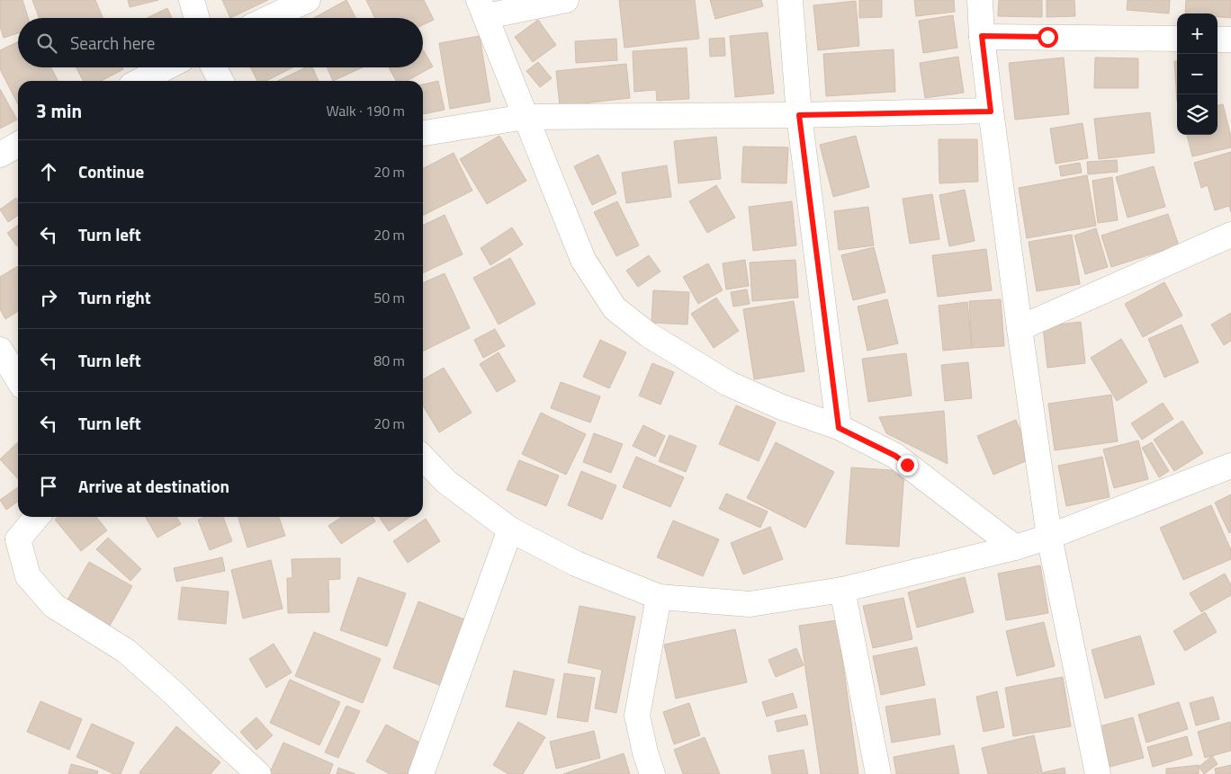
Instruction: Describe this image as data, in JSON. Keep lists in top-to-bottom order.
{
  "page": {
    "map_buttons": ["+", "−"],
    "search": "Search here",
    "heading": ["3 min", "Walk · 190 m"],
    "list": [
      ["Continue", "20 m"],
      ["Turn left", "20 m"],
      ["Turn right", "50 m"],
      ["Turn left", "80 m"],
      ["Turn left", "20 m"],
      "Arrive at destination"
    ]
  }
}
